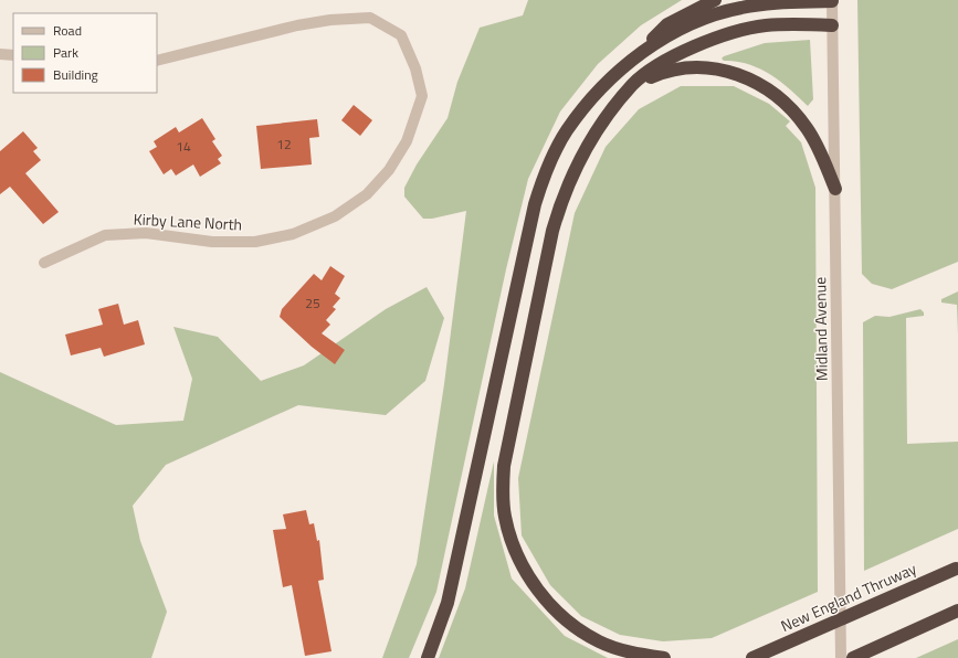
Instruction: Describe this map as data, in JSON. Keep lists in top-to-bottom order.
{
  "streets": {
    "highway": ["New England Thruway"],
    "street": ["Kirby Lane North", "Midland Avenue"]
  },
  "house_numbers": ["12", "14", "25"],
  "legend": ["Road", "Park", "Building"]
}
